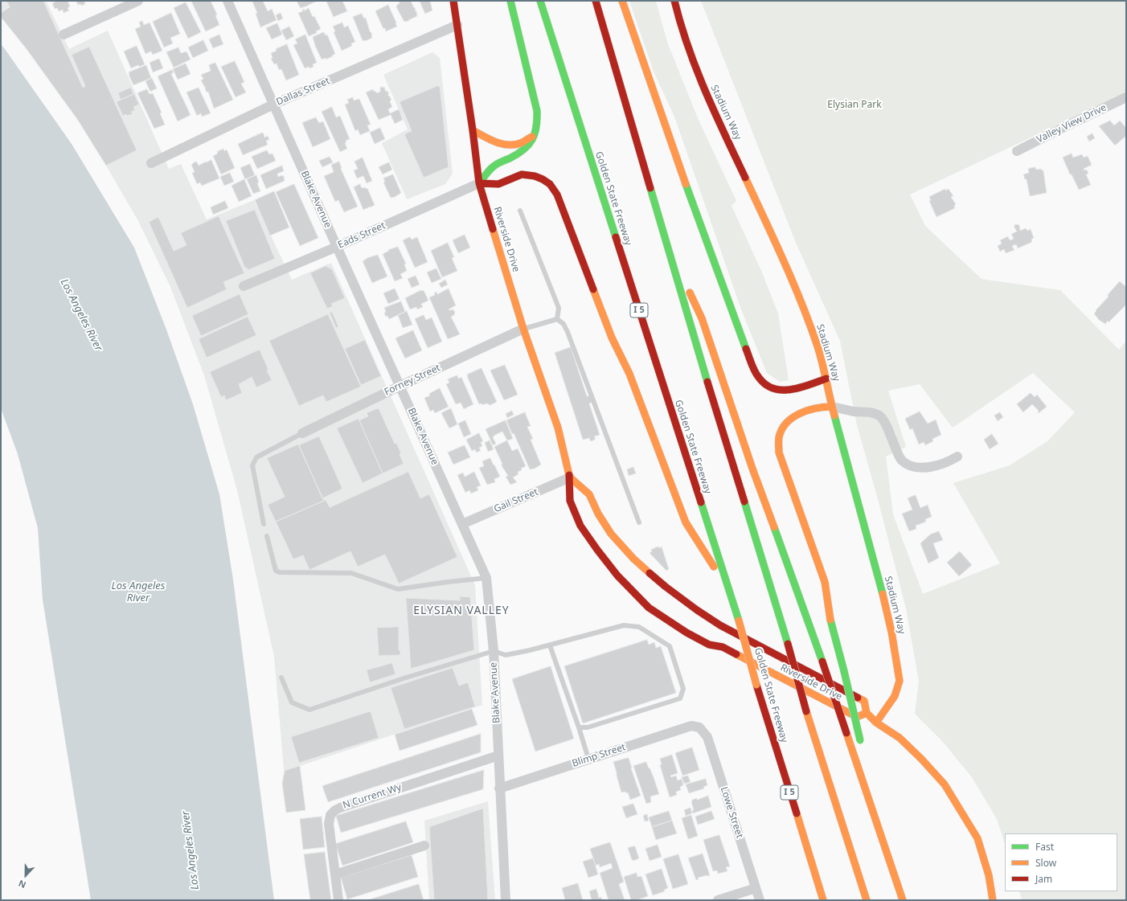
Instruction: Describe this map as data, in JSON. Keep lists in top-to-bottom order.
{
  "streets": {
    "main road": [
      "Stadium Way",
      "Golden State Freeway",
      "Riverside Drive",
      "I 5"
    ],
    "street": [
      "Dallas Street",
      "Valley View Drive",
      "Blake Avenue",
      "Eads Street",
      "Forney Street",
      "Gail Street",
      "Blimp Street",
      "N Current Wy",
      "Lowe Street"
    ]
  },
  "crossings": [
    ["Dallas Street", "Blake Avenue"],
    ["Dallas Street", "Riverside Drive"],
    ["Stadium Way", "Riverside Drive"],
    ["Blake Avenue", "Eads Street"],
    ["Blake Avenue", "Forney Street"],
    ["Blake Avenue", "Gail Street"],
    ["Blake Avenue", "Blimp Street"],
    ["Blake Avenue", "N Current Wy"],
    ["Eads Street", "Riverside Drive"],
    ["Riverside Drive", "Forney Street"],
    ["Riverside Drive", "Gail Street"],
    ["Blimp Street", "Lowe Street"]
  ],
  "districts": ["ELYSIAN VALLEY"],
  "water": ["Los Angeles River"],
  "parks": ["Elysian Park"],
  "legend": ["Fast", "Slow", "Jam"],
  "north": "bottom"
}
